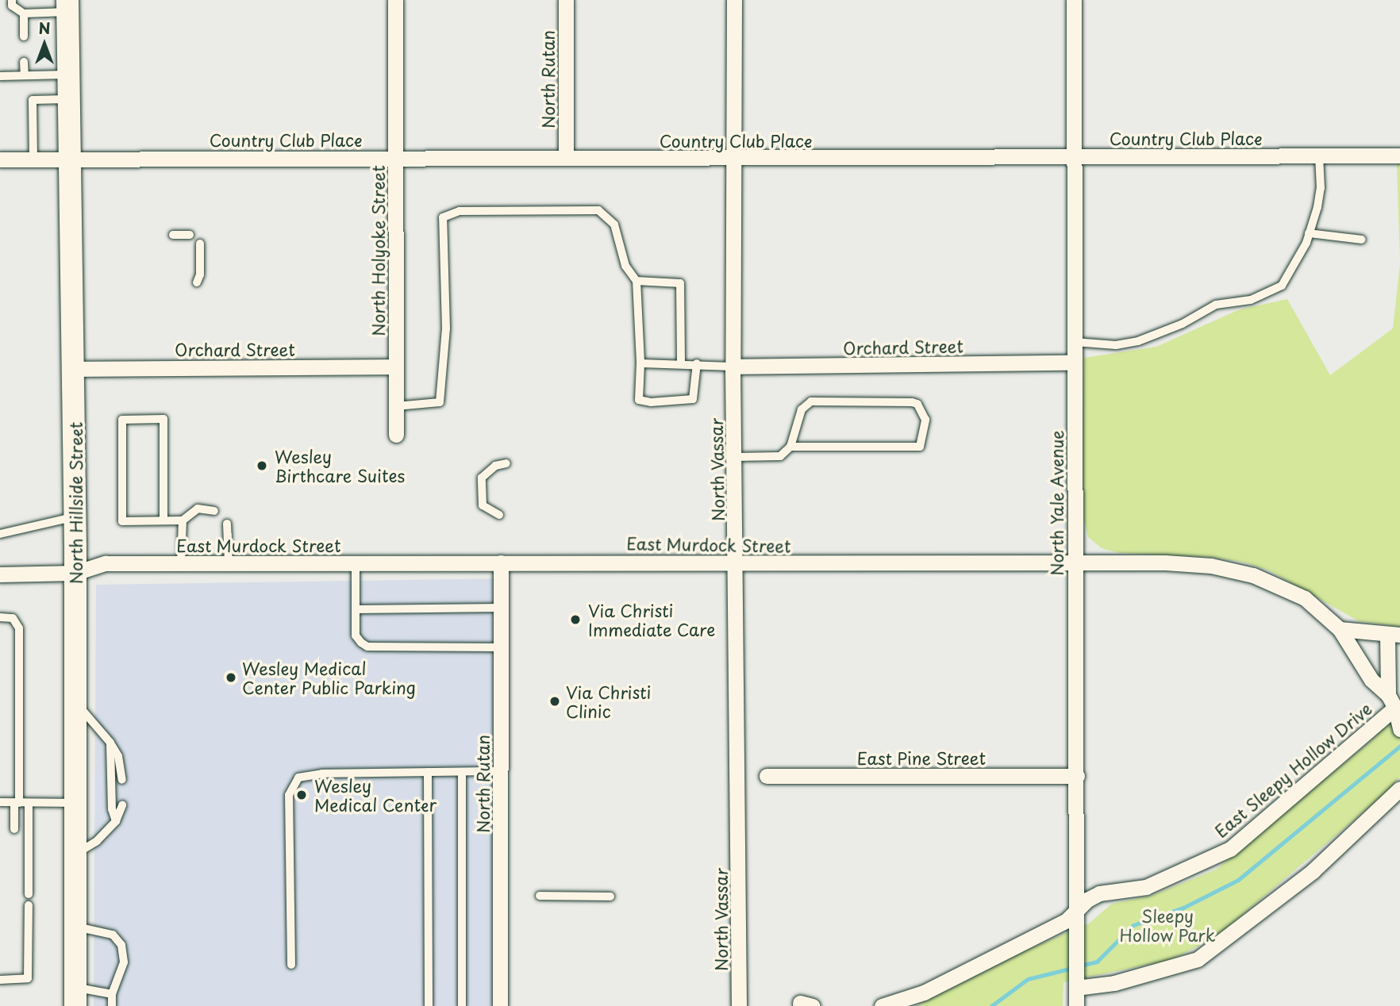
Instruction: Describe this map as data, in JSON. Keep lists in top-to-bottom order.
{
  "streets": {
    "main road": ["North Hillside Street"],
    "street": [
      "North Rutan",
      "Country Club Place",
      "North Holyoke Street",
      "Orchard Street",
      "North Vassar",
      "North Yale Avenue",
      "East Murdock Street",
      "East Pine Street",
      "East Sleepy Hollow Drive"
    ]
  },
  "crossings": [
    ["North Rutan", "Country Club Place"],
    ["North Rutan", "East Murdock Street"],
    ["Country Club Place", "North Holyoke Street"],
    ["Country Club Place", "North Vassar"],
    ["Country Club Place", "North Hillside Street"],
    ["Country Club Place", "North Yale Avenue"],
    ["North Holyoke Street", "Orchard Street"],
    ["Orchard Street", "North Vassar"],
    ["Orchard Street", "North Hillside Street"],
    ["Orchard Street", "North Yale Avenue"],
    ["North Vassar", "East Murdock Street"],
    ["North Hillside Street", "East Murdock Street"],
    ["North Yale Avenue", "East Murdock Street"],
    ["North Yale Avenue", "East Pine Street"],
    ["North Yale Avenue", "East Sleepy Hollow Drive"],
    ["East Murdock Street", "East Sleepy Hollow Drive"]
  ],
  "parks": ["Sleepy Hollow Park"],
  "places": [
    "Wesley Birthcare Suites",
    "Via Christi Immediate Care",
    "Wesley Medical Center Public Parking",
    "Via Christi Clinic",
    "Wesley Medical Center"
  ],
  "north": "top"
}
